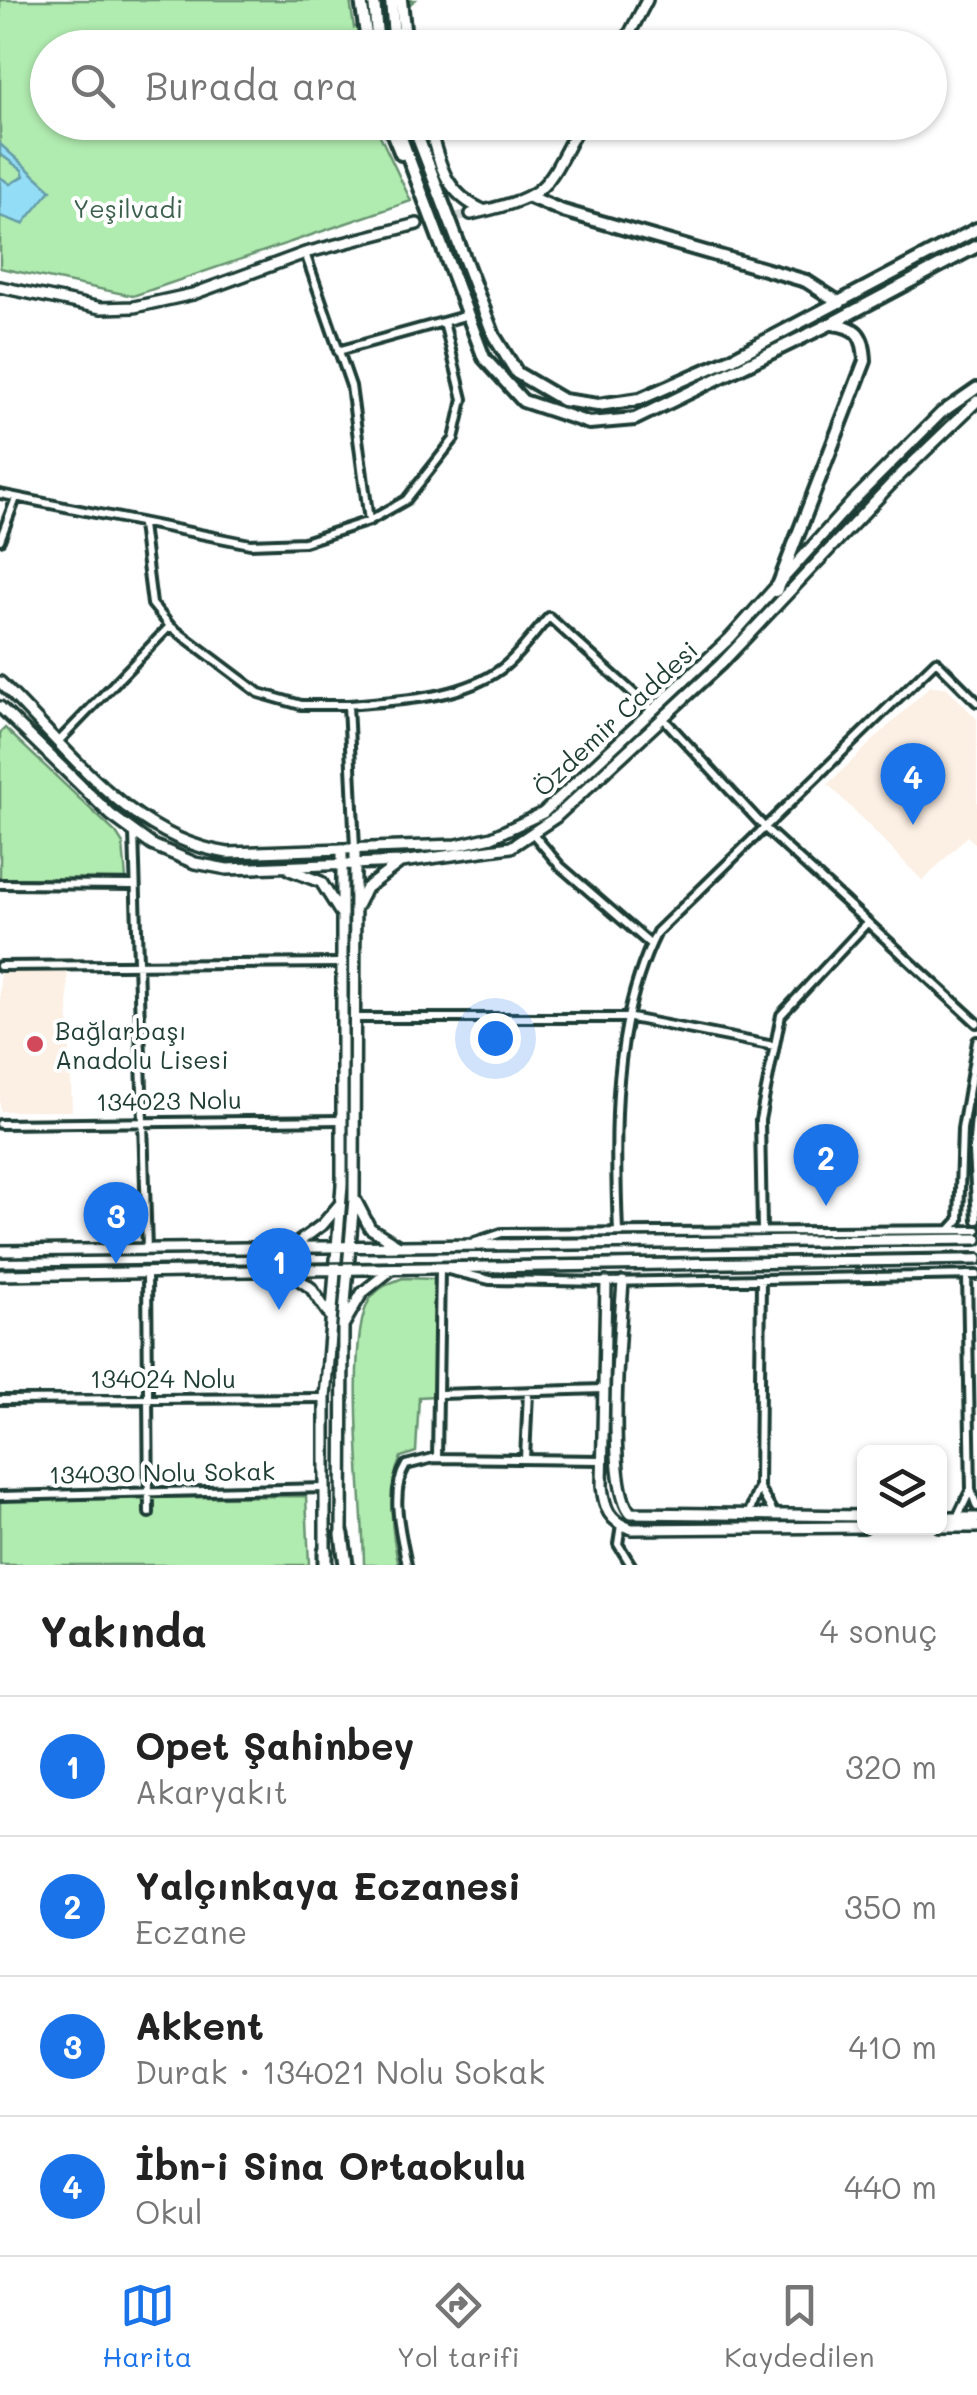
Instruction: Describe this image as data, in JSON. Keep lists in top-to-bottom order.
{
  "streets": {
    "main road": ["Özdemir Caddesi"],
    "street": ["134023 Nolu", "134024 Nolu", "134030 Nolu Sokak"]
  },
  "parks": ["Yeşilvadi"],
  "places": ["Bağlarbaşı Anadolu Lisesi"],
  "page": {
    "search": "Burada ara",
    "pins": [
      "4",
      "2",
      "3",
      "1"
    ],
    "heading": ["Yakında", "4 sonuç"],
    "list": [
      {
        "mark": "1",
        "name": "Opet Şahinbey",
        "note": "Akaryakıt",
        "value": "320 m"
      },
      {
        "mark": "2",
        "name": "Yalçınkaya Eczanesi",
        "note": "Eczane",
        "value": "350 m"
      },
      {
        "mark": "3",
        "name": "Akkent",
        "note": "Durak · 134021 Nolu Sokak",
        "value": "410 m"
      },
      {
        "mark": "4",
        "name": "İbn-i Sina Ortaokulu",
        "note": "Okul",
        "value": "440 m"
      }
    ],
    "nav": ["Harita", "Yol tarifi", "Kaydedilen"]
  }
}
